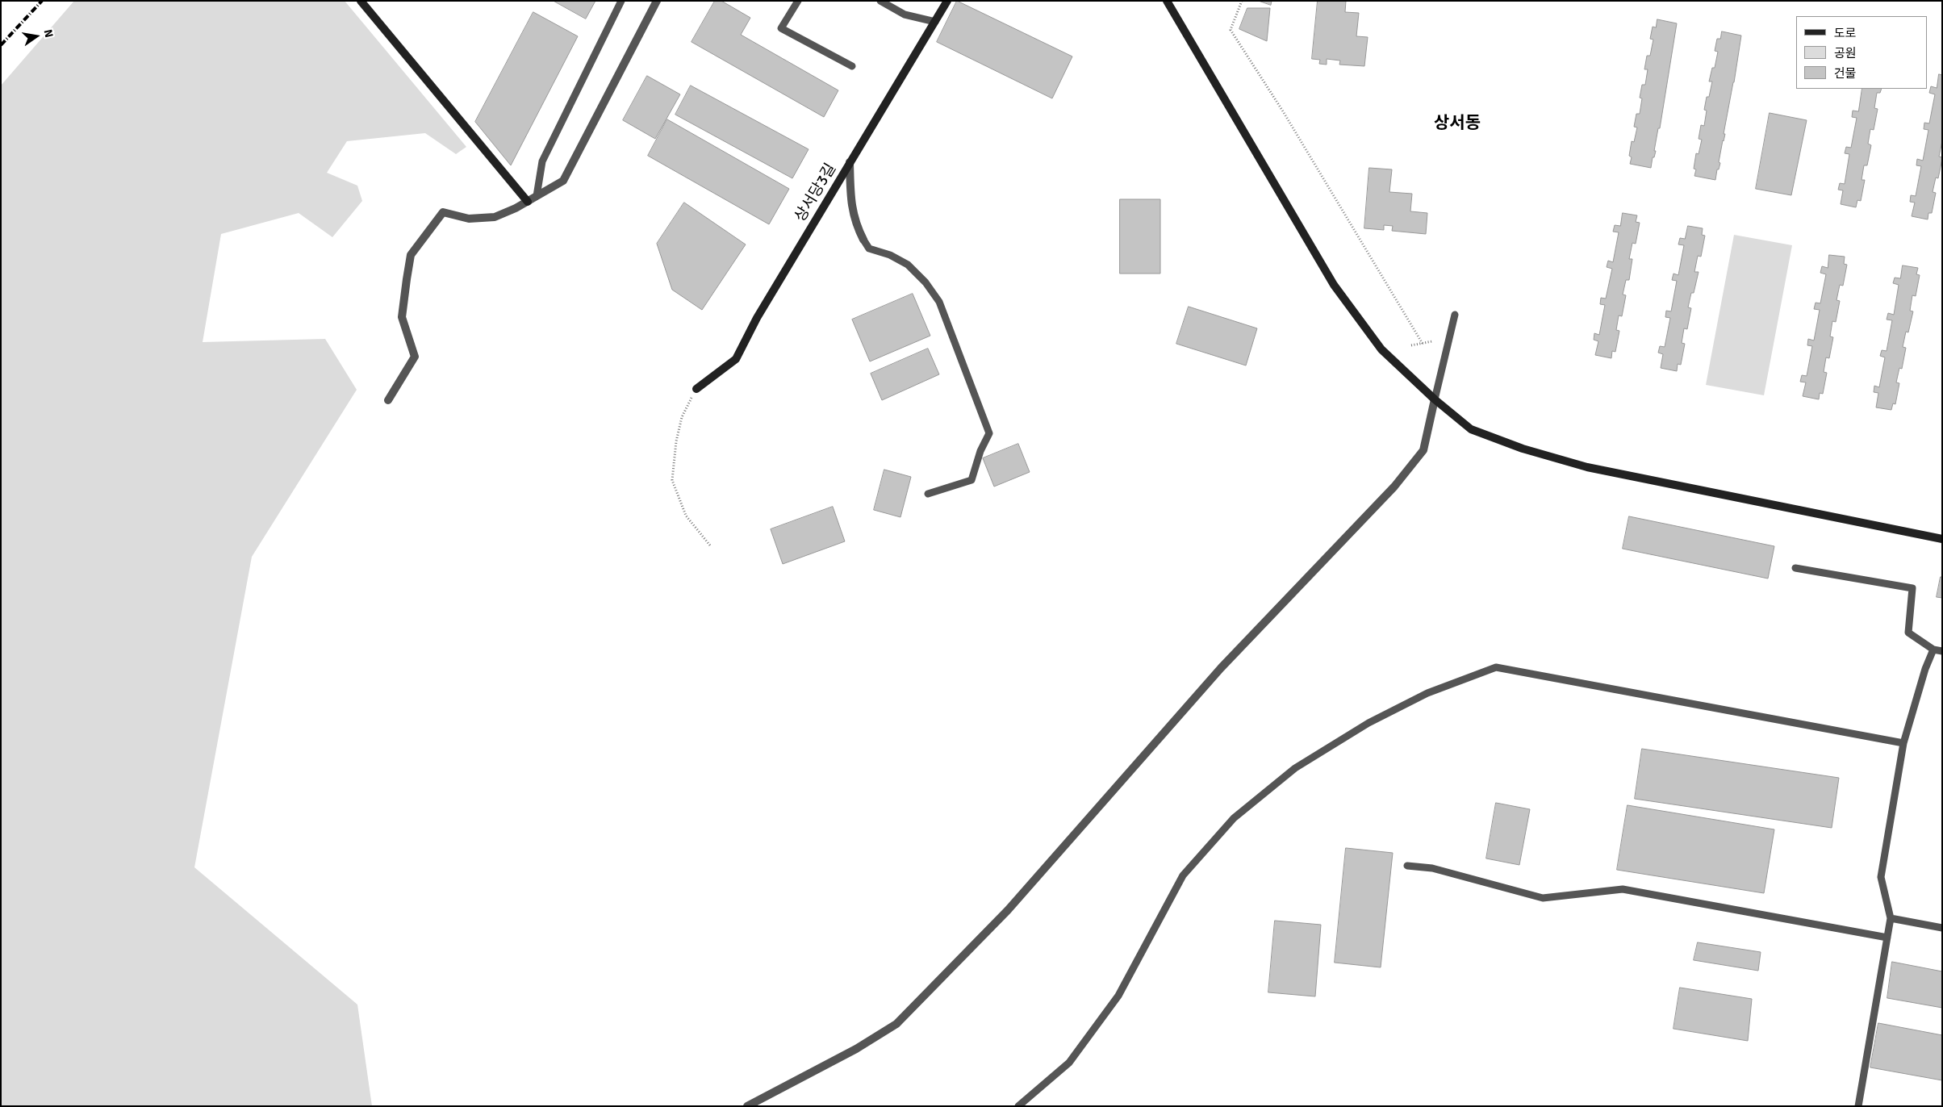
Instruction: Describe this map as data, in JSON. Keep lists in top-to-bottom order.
{
  "streets": {
    "street": ["상서당3길"]
  },
  "districts": ["상서동"],
  "legend": ["도로", "공원", "건물"],
  "north": "right"
}
